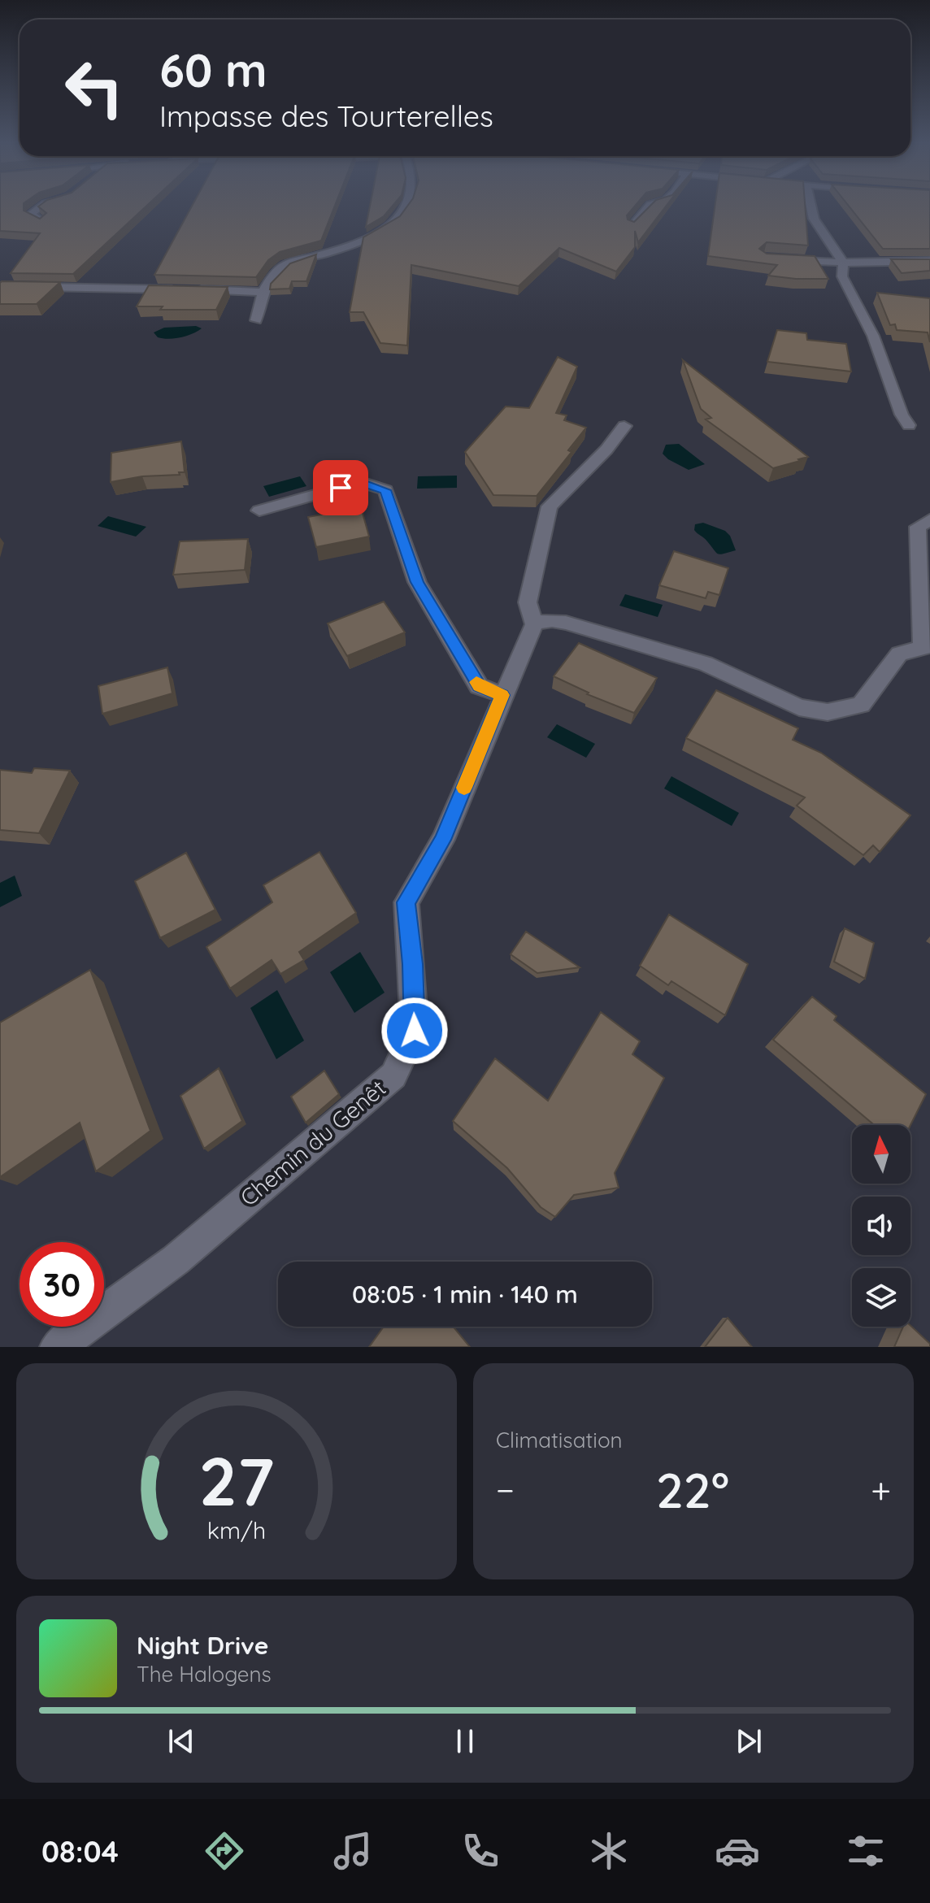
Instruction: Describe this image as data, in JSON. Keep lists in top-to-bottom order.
{
  "streets": {
    "street": ["Chemin du Genêt"]
  },
  "north": "top",
  "page": {
    "turn": ["60 m", "Impasse des Tourterelles"],
    "limit": "30",
    "trip": "08:05 · 1 min · 140 m",
    "tile": "Climatisation",
    "heat": ["−", "22°", "+"],
    "song": ["Night Drive", "The Halogens"],
    "tabs": "08:04",
    "gauge": ["27", "km/h"]
  }
}
